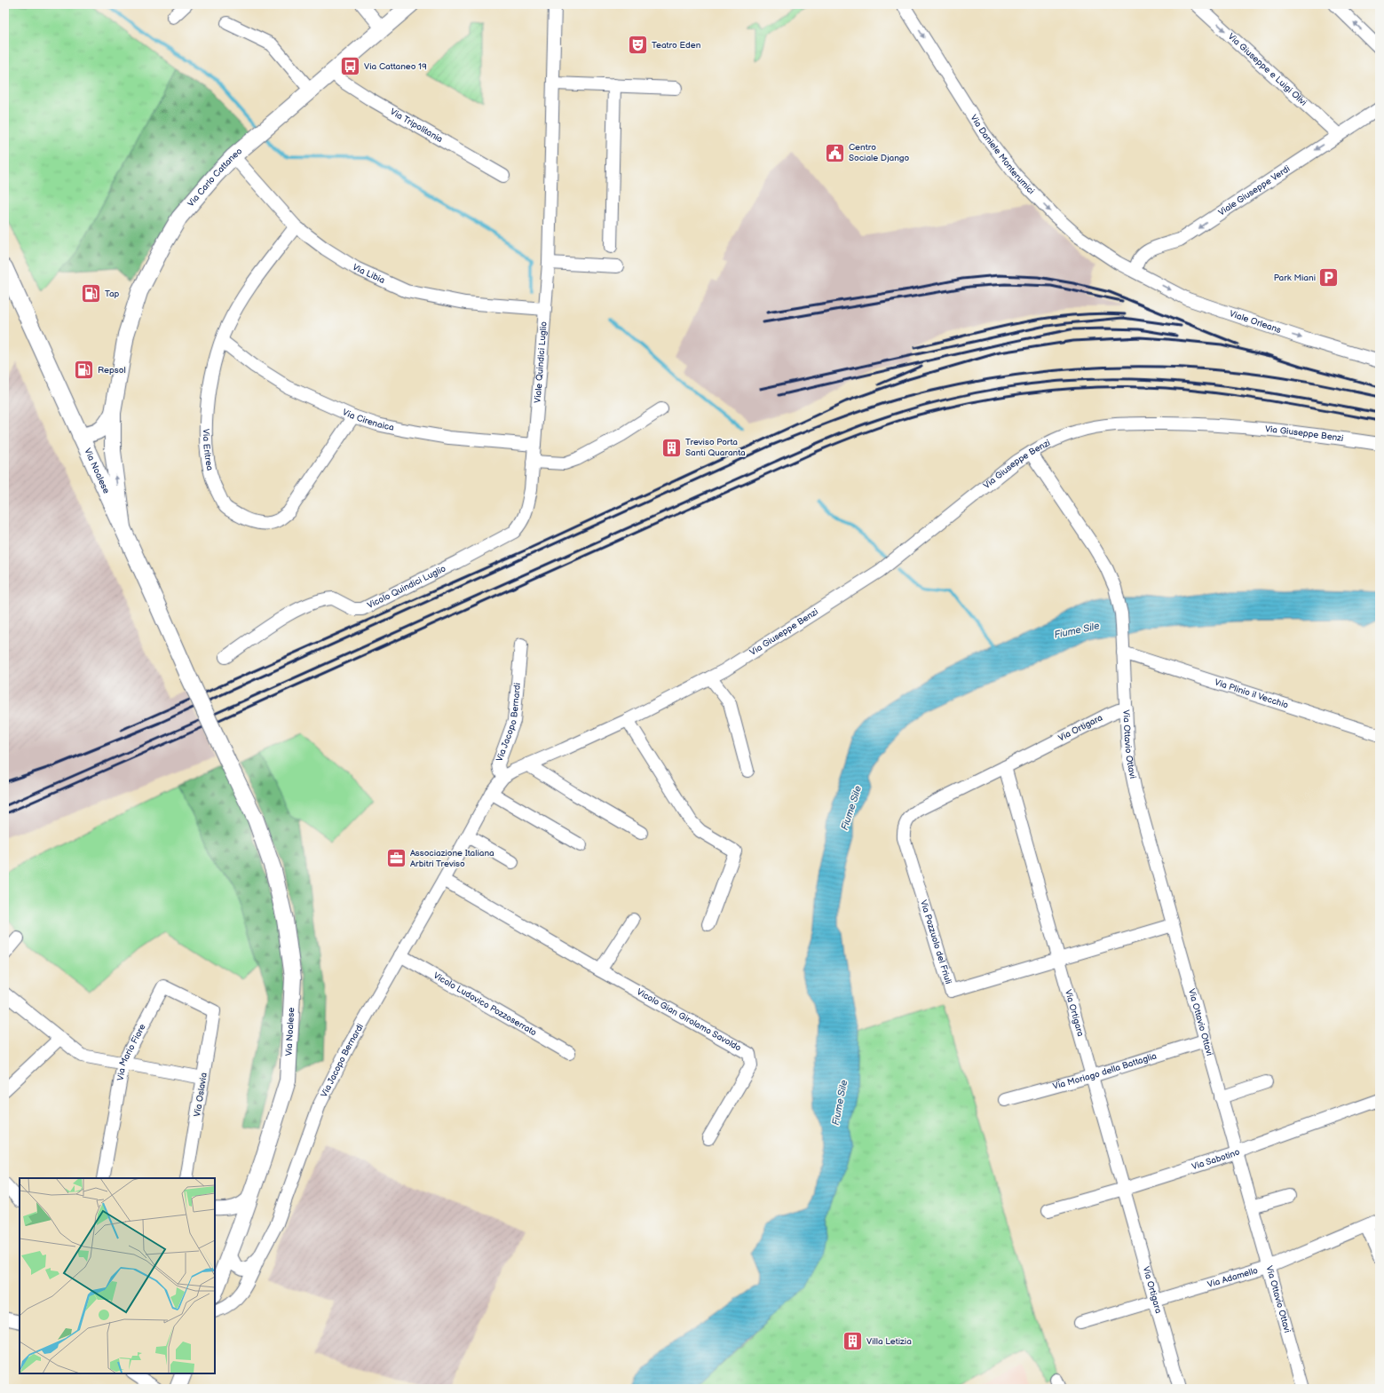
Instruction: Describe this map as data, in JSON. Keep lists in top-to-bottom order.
{
  "streets": {
    "main road": ["Via Carlo Cattaneo", "Via Noalese"],
    "street": [
      "Via Giuseppe e Luigi Olivi",
      "Via Tripolitania",
      "Via Daniele Monterumici",
      "Viale Giuseppe Verdi",
      "Via Libia",
      "Viale Orleans",
      "Viale Quindici Luglio",
      "Via Cirenaica",
      "Via Giuseppe Benzi",
      "Via Eritrea",
      "Vicolo Quindici Luglio",
      "Via Plinio il Vecchio",
      "Via Jacopo Bernardi",
      "Via Ortigara",
      "Via Ottavio Ottavi",
      "Via Pozzuolo del Friuli",
      "Vicolo Ludovico Pozzoserrato",
      "Vicolo Gian Girolamo Savoldo",
      "Via Mario Fiore",
      "Via Moriago della Battaglia",
      "Via Oslavia",
      "Via Sabotino",
      "Via Adamello"
    ]
  },
  "crossings": [
    ["Via Giuseppe e Luigi Olivi", "Viale Giuseppe Verdi"],
    ["Via Tripolitania", "Via Carlo Cattaneo"],
    ["Via Daniele Monterumici", "Viale Giuseppe Verdi"],
    ["Via Daniele Monterumici", "Viale Orleans"],
    ["Via Carlo Cattaneo", "Via Libia"],
    ["Via Carlo Cattaneo", "Via Noalese"],
    ["Viale Giuseppe Verdi", "Viale Orleans"],
    ["Via Libia", "Viale Quindici Luglio"],
    ["Via Libia", "Via Eritrea"],
    ["Viale Quindici Luglio", "Via Cirenaica"],
    ["Viale Quindici Luglio", "Vicolo Quindici Luglio"],
    ["Via Cirenaica", "Via Eritrea"],
    ["Via Giuseppe Benzi", "Via Jacopo Bernardi"],
    ["Via Giuseppe Benzi", "Via Ottavio Ottavi"],
    ["Via Noalese", "Via Jacopo Bernardi"],
    ["Via Plinio il Vecchio", "Via Ottavio Ottavi"],
    ["Via Jacopo Bernardi", "Vicolo Ludovico Pozzoserrato"],
    ["Via Jacopo Bernardi", "Vicolo Gian Girolamo Savoldo"],
    ["Via Ortigara", "Via Ottavio Ottavi"],
    ["Via Ortigara", "Via Pozzuolo del Friuli"],
    ["Via Ortigara", "Via Moriago della Battaglia"],
    ["Via Ortigara", "Via Sabotino"],
    ["Via Ortigara", "Via Adamello"],
    ["Via Ottavio Ottavi", "Via Pozzuolo del Friuli"],
    ["Via Ottavio Ottavi", "Via Moriago della Battaglia"],
    ["Via Ottavio Ottavi", "Via Sabotino"],
    ["Via Ottavio Ottavi", "Via Adamello"],
    ["Via Mario Fiore", "Via Oslavia"]
  ],
  "one_way": ["Via Daniele Monterumici", "Viale Giuseppe Verdi", "Viale Orleans"],
  "water": ["Fiume Sile"],
  "places": {
    "theatre": ["Teatro Eden"],
    "bus stop": ["Via Cattaneo 19"],
    "public building": ["Centro Sociale Django"],
    "parking": ["Park Miani"],
    "fuel station": ["Tap", "Repsol"],
    "building": ["Treviso Porta Santi Quaranta", "Villa Letizia"],
    "office": ["Associazione Italiana Arbitri Treviso"]
  }
}
